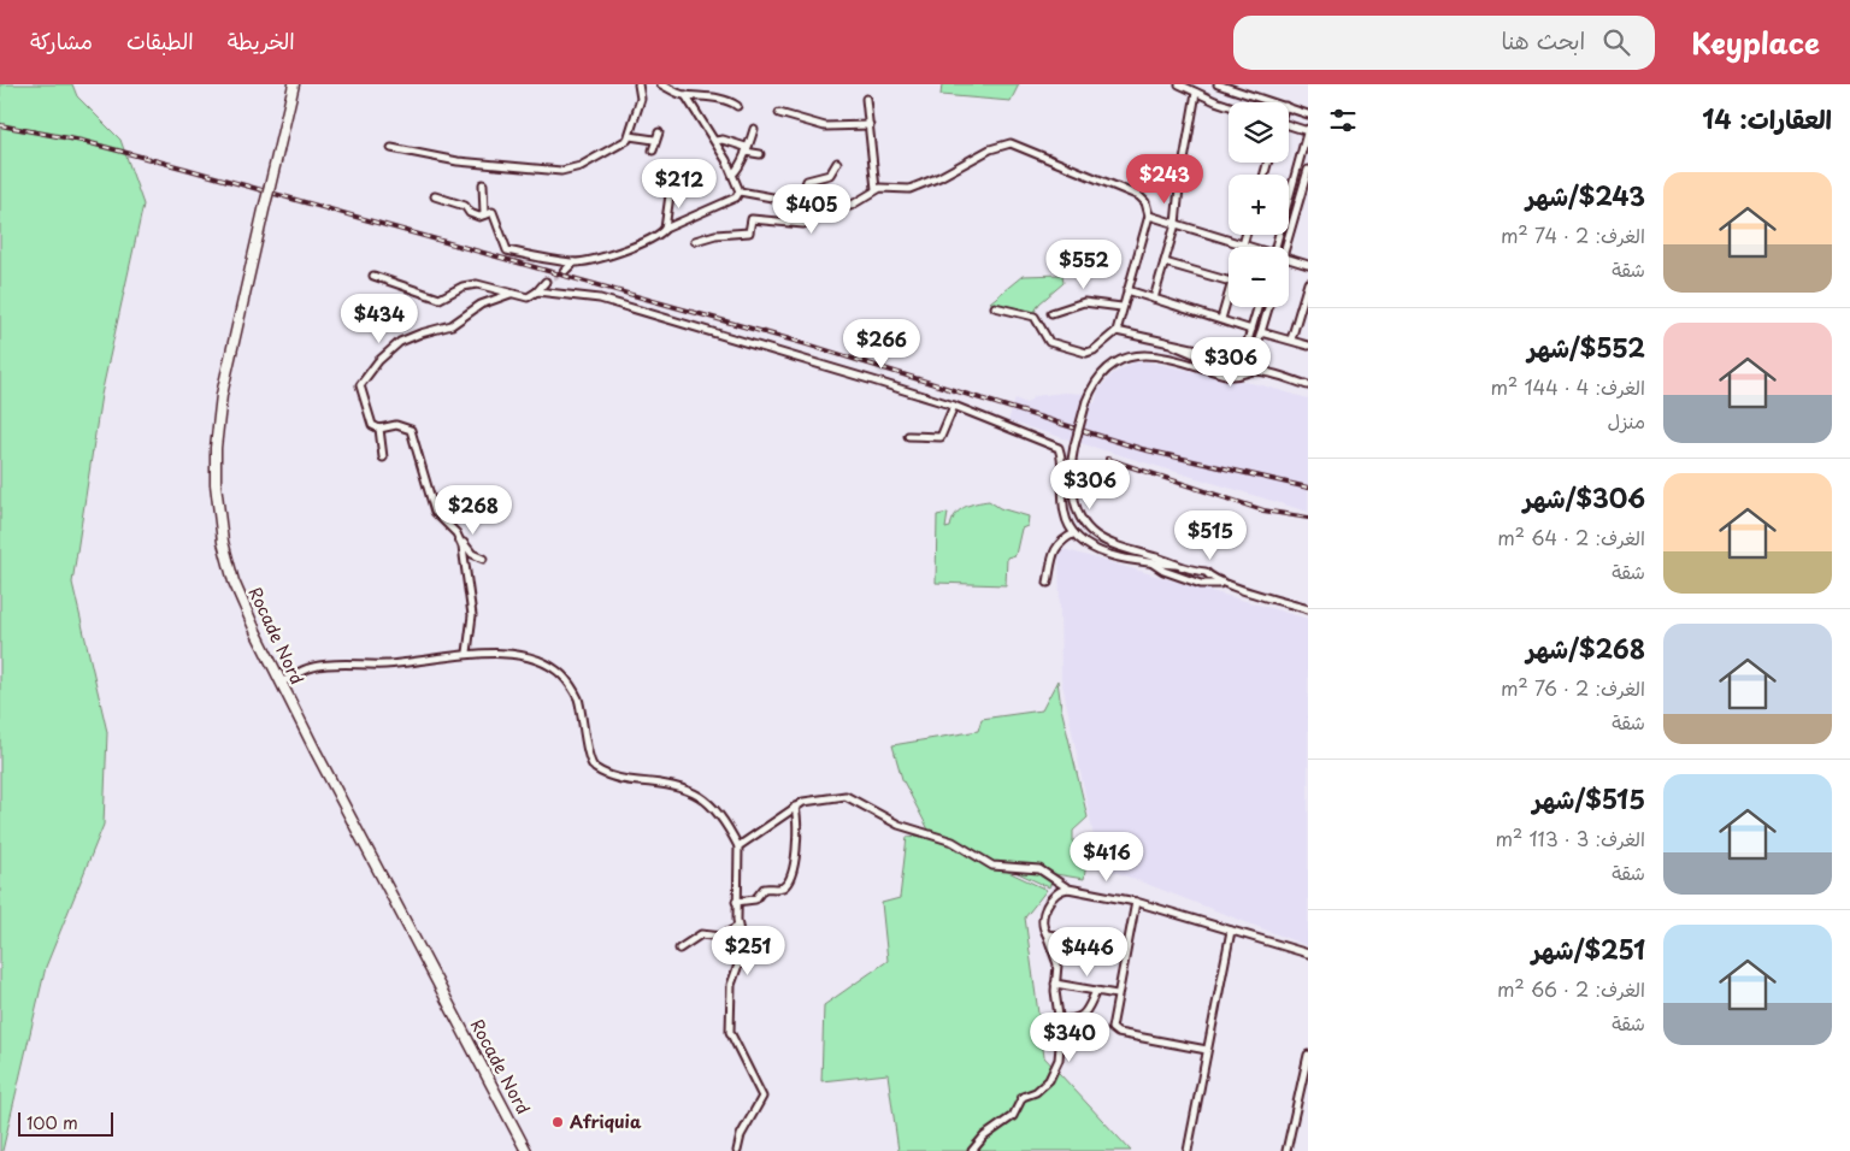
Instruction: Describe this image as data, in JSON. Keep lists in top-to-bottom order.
{
  "streets": {
    "highway": ["Rocade Nord"]
  },
  "places": ["Afriquia"],
  "scale_bar": "100 m",
  "page": {
    "header": "Keyplace",
    "search": "ابحث هنا",
    "nav": ["الخريطة", "الطبقات", "مشاركة"],
    "heading": "العقارات: 14",
    "map_buttons": ["+", "−"],
    "price": [
      "$243",
      "$212",
      "$405",
      "$552",
      "$434",
      "$266",
      "$306",
      "$306",
      "$268",
      "$515",
      "$416",
      "$251",
      "$446",
      "$340"
    ],
    "list": [
      {
        "name": "$243/شهر",
        "note": "الغرف: 2 · 74 m² · شقة"
      },
      {
        "name": "$552/شهر",
        "note": "الغرف: 4 · 144 m² · منزل"
      },
      {
        "name": "$306/شهر",
        "note": "الغرف: 2 · 64 m² · شقة"
      },
      {
        "name": "$268/شهر",
        "note": "الغرف: 2 · 76 m² · شقة"
      },
      {
        "name": "$515/شهر",
        "note": "الغرف: 3 · 113 m² · شقة"
      },
      {
        "name": "$251/شهر",
        "note": "الغرف: 2 · 66 m² · شقة"
      }
    ],
    "scale": "100 m"
  }
}
